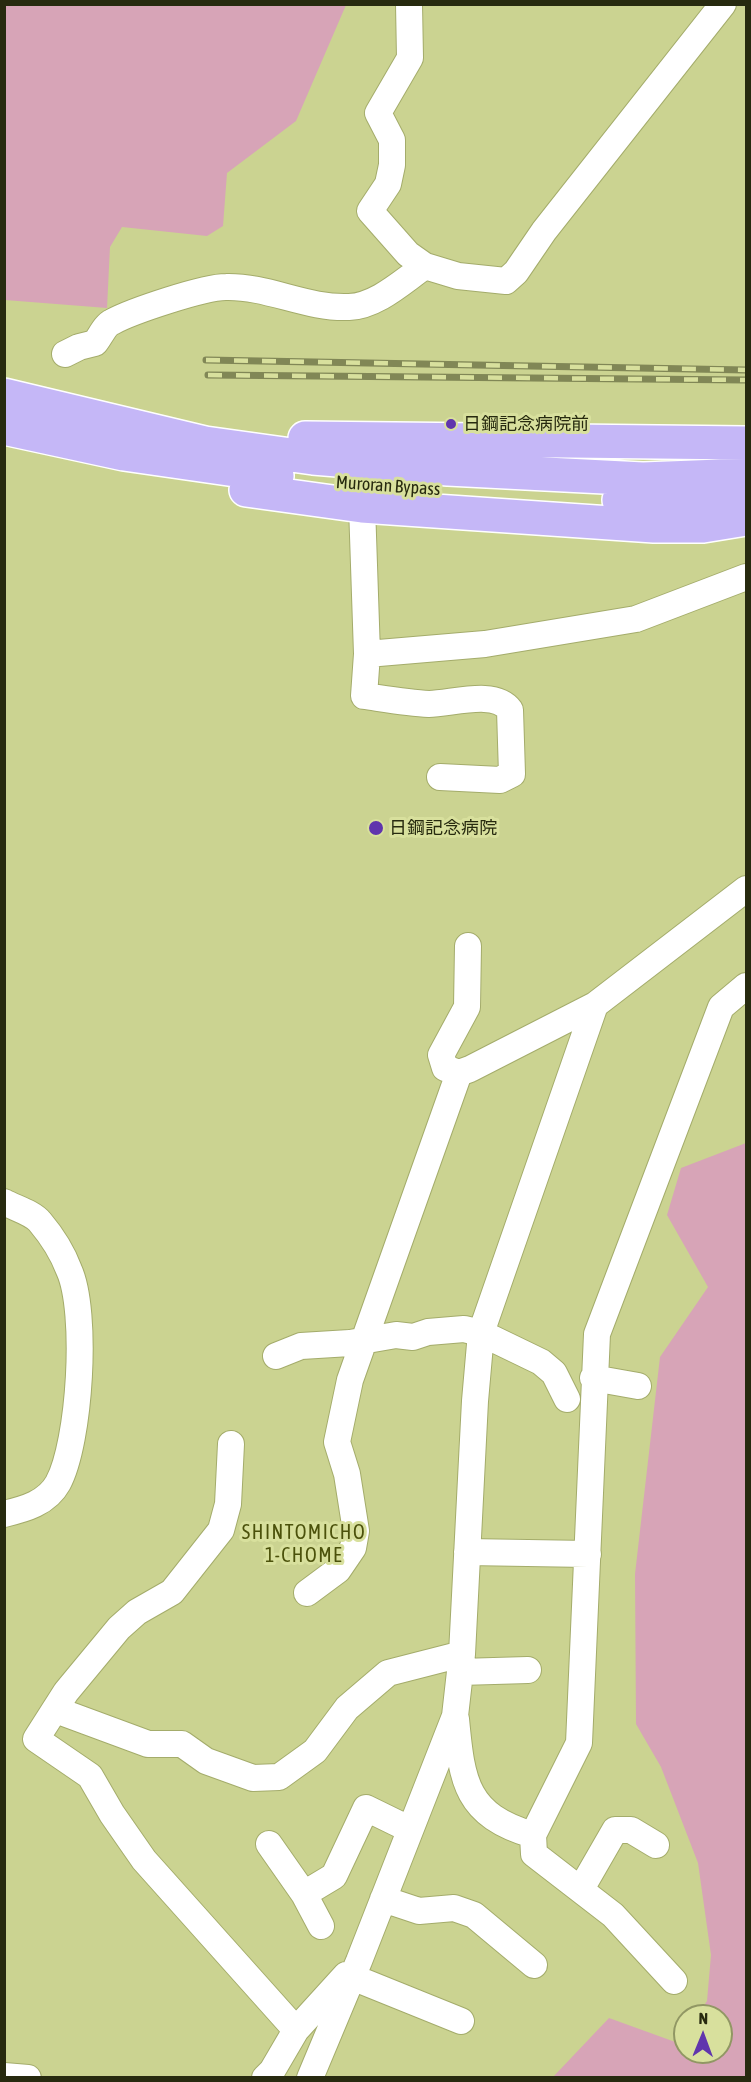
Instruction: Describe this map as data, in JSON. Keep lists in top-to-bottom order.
{
  "streets": {
    "highway": ["Muroran Bypass"]
  },
  "districts": ["SHINTOMICHO 1-CHOME"],
  "places": ["日鋼記念病院前", "日鋼記念病院"],
  "north": "top"
}
